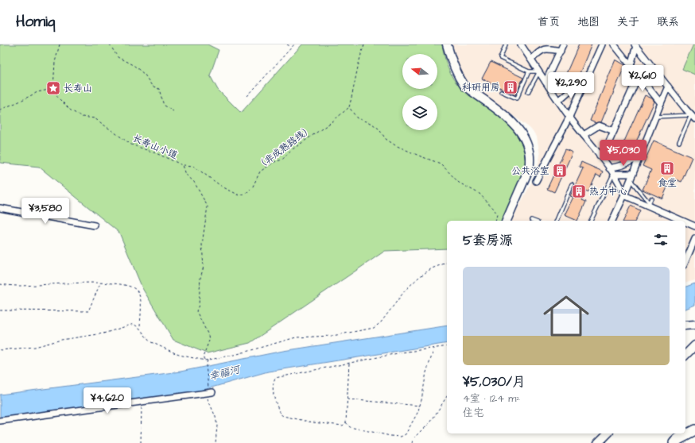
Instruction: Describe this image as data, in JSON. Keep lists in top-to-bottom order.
{
  "streets": {
    "path": ["长寿山小道", "（非成熟路线）"]
  },
  "crossings": [
    ["长寿山小道", "（非成熟路线）"]
  ],
  "water": ["幸福河"],
  "places": {
    "building": [
      "科研用房",
      "食堂",
      "公共浴室",
      "热力中心"
    ],
    "place": ["长寿山"]
  },
  "north": "left",
  "page": {
    "header": "Homiq",
    "nav": [
      "首页",
      "地图",
      "关于",
      "联系"
    ],
    "price": [
      "¥2,610",
      "¥2,290",
      "¥5,030",
      "¥3,580",
      "¥4,620"
    ],
    "heading": "5套房源",
    "list": [
      {
        "name": "¥5,030/月",
        "note": "4室 · 124 m² · 住宅"
      }
    ]
  }
}
